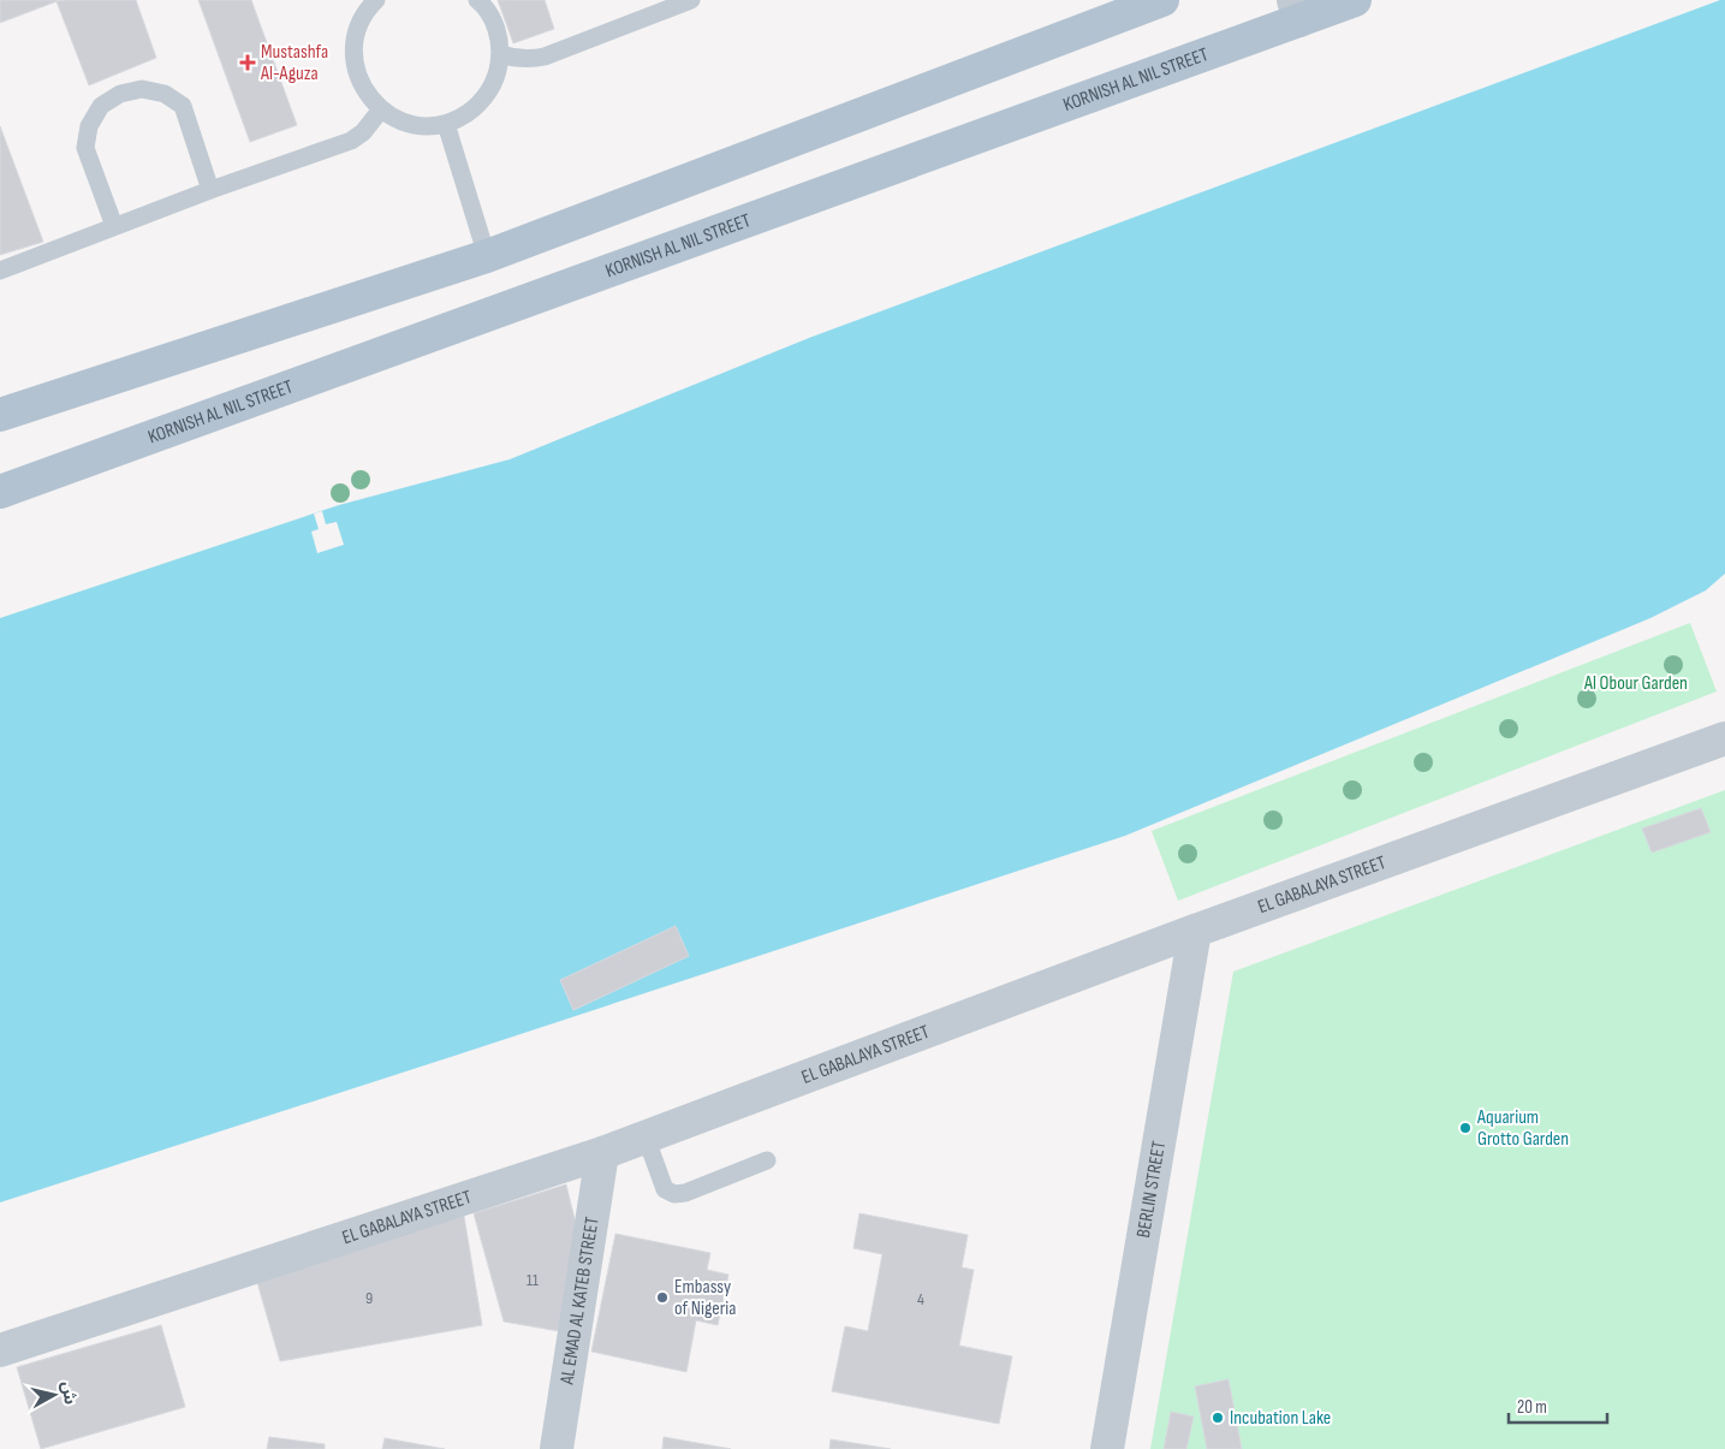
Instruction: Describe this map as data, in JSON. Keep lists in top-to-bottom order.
{
  "streets": {
    "main road": ["KORNISH AL NIL STREET"],
    "street": ["EL GABALAYA STREET", "BERLIN STREET", "AL EMAD AL KATEB STREET"]
  },
  "crossings": [
    ["EL GABALAYA STREET", "BERLIN STREET"],
    ["EL GABALAYA STREET", "AL EMAD AL KATEB STREET"]
  ],
  "parks": ["Al Obour Garden"],
  "places": {
    "health": ["Mustashfa Al-Aguza"],
    "other": ["Aquarium Grotto Garden", "Embassy of Nigeria", "Incubation Lake"]
  },
  "house_numbers": ["11", "9", "4"],
  "scale_bar": "20 m",
  "north": "right"
}
